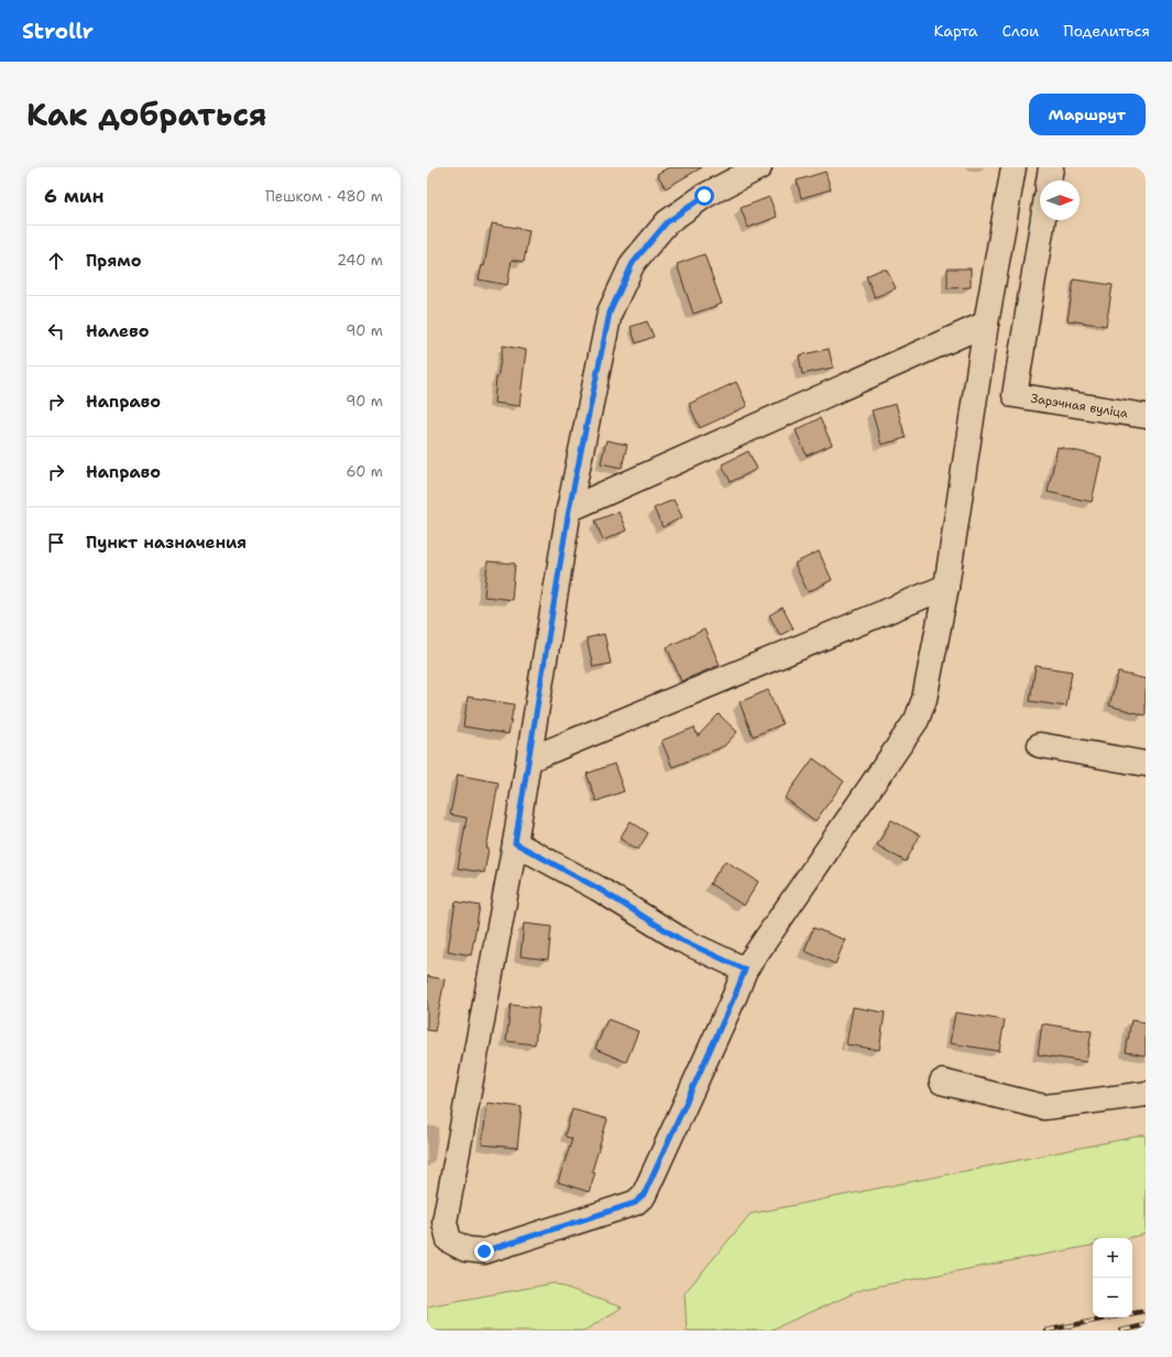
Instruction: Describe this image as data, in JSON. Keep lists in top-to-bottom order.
{
  "streets": {
    "street": ["Зарэчная вуліца"]
  },
  "north": "right",
  "page": {
    "header": "Strollr",
    "nav": ["Карта", "Слои", "Поделиться"],
    "title": "Как добраться",
    "buttons": "Маршрут",
    "heading": ["6 мин", "Пешком · 480 m"],
    "list": [
      ["Прямо", "240 m"],
      ["Налево", "90 m"],
      ["Направо", "90 m"],
      ["Направо", "60 m"],
      "Пункт назначения"
    ],
    "map_buttons": ["+", "−"]
  }
}
